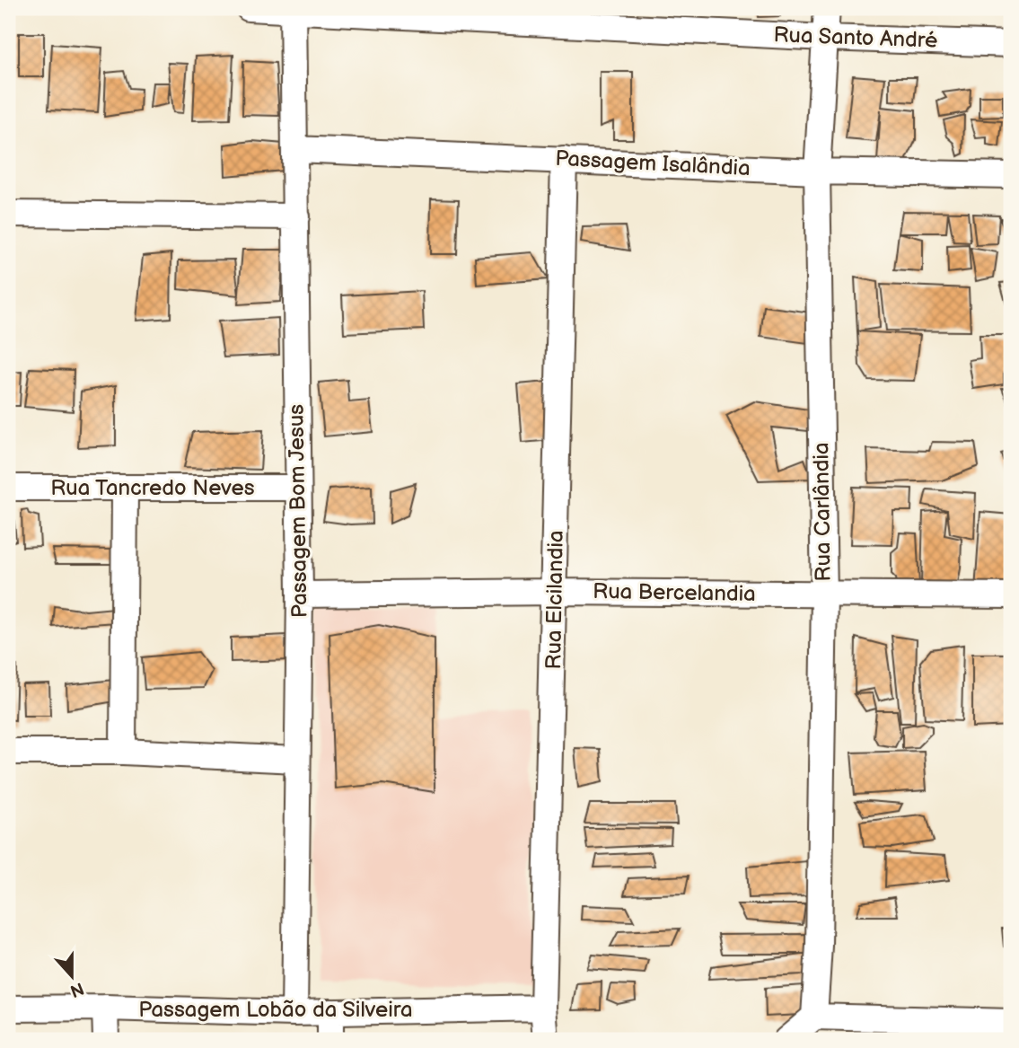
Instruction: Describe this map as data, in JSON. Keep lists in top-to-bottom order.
{
  "streets": {
    "street": [
      "Rua Santo André",
      "Passagem Isalândia",
      "Rua Tancredo Neves",
      "Passagem Bom Jesus",
      "Rua Carlândia",
      "Rua Bercelandia",
      "Rua Elcilandia",
      "Passagem Lobão da Silveira"
    ]
  },
  "crossings": [
    ["Rua Santo André", "Passagem Bom Jesus"],
    ["Rua Santo André", "Rua Carlândia"],
    ["Passagem Isalândia", "Passagem Bom Jesus"],
    ["Passagem Isalândia", "Rua Carlândia"],
    ["Passagem Isalândia", "Rua Elcilandia"],
    ["Rua Tancredo Neves", "Passagem Bom Jesus"],
    ["Passagem Bom Jesus", "Rua Bercelandia"],
    ["Passagem Bom Jesus", "Passagem Lobão da Silveira"],
    ["Rua Carlândia", "Rua Bercelandia"],
    ["Rua Bercelandia", "Rua Elcilandia"],
    ["Rua Elcilandia", "Passagem Lobão da Silveira"]
  ],
  "north": "bottom"
}
